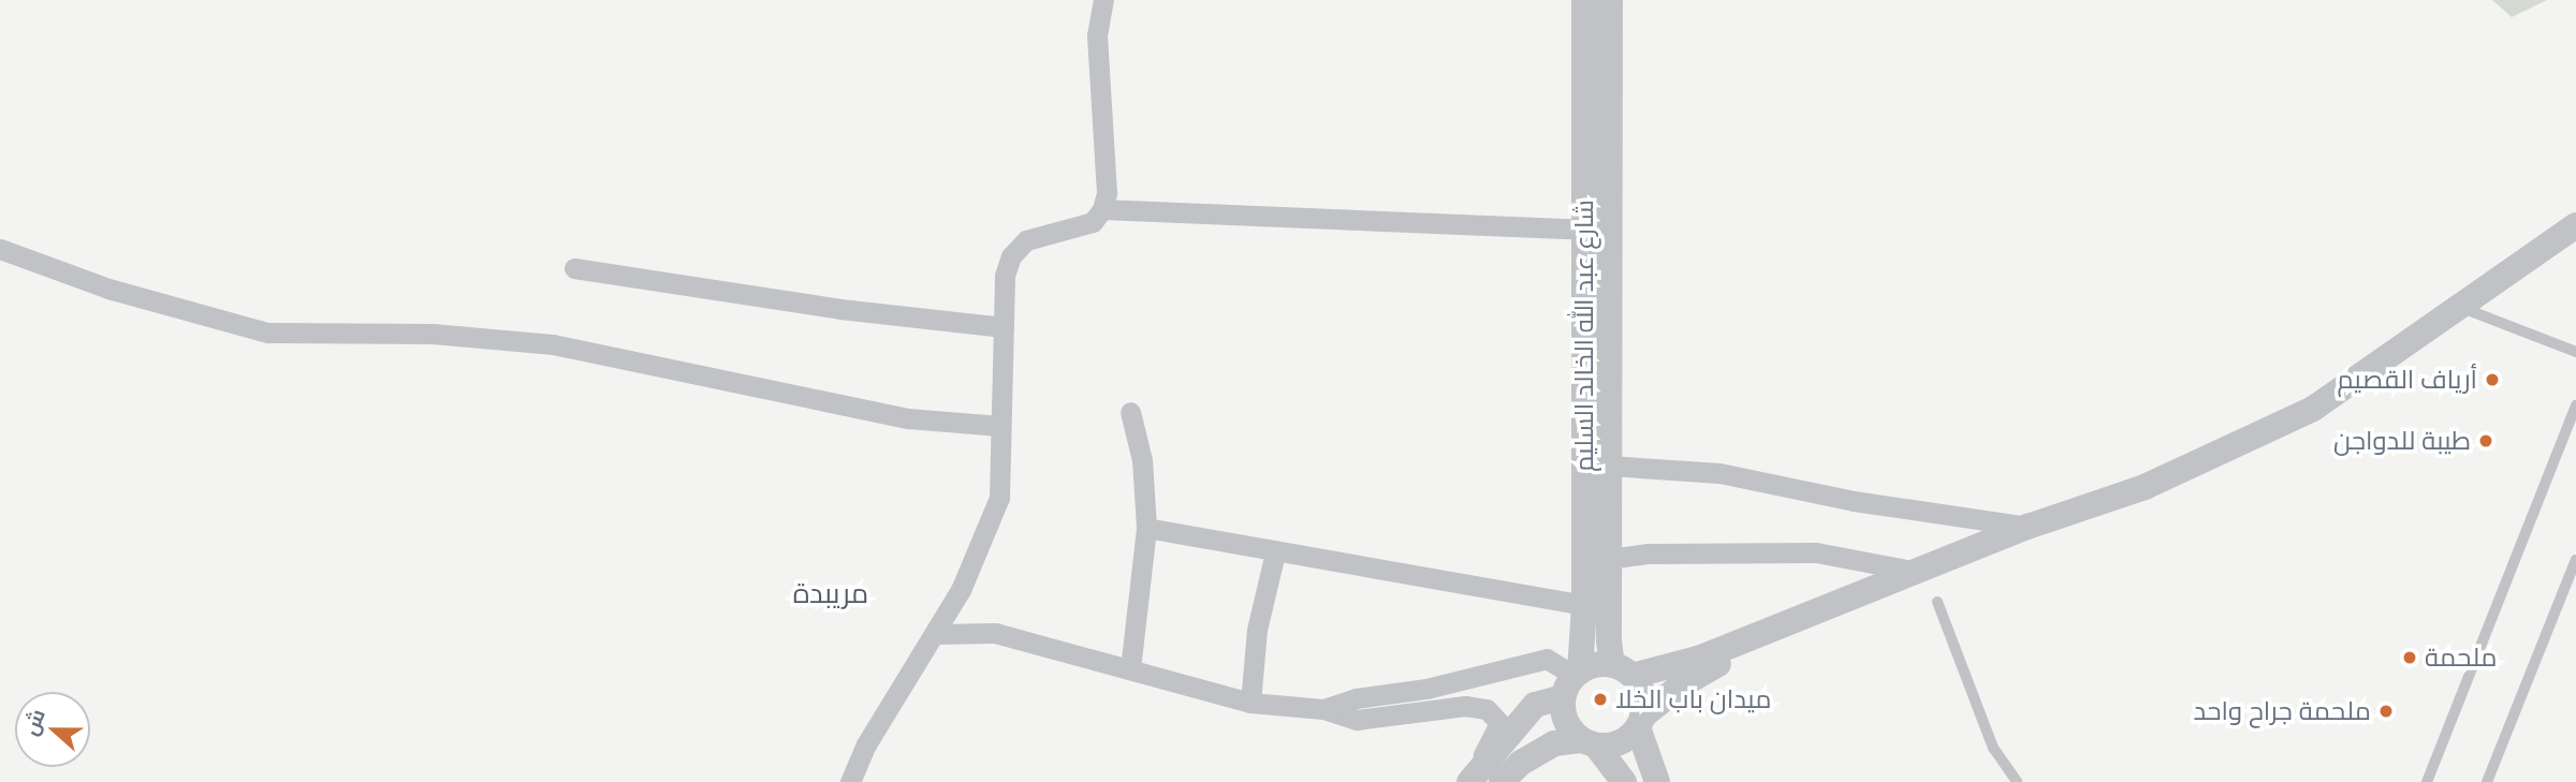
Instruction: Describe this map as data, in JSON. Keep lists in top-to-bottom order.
{
  "streets": {
    "street": ["شارع عبد الله الخالد السليم"]
  },
  "districts": ["مريبدة"],
  "places": [
    "أرياف القصيم",
    "طيبة للدواجن",
    "ملحمة",
    "ميدان باب الخلا",
    "ملحمة جراح واحد"
  ],
  "north": "left"
}
